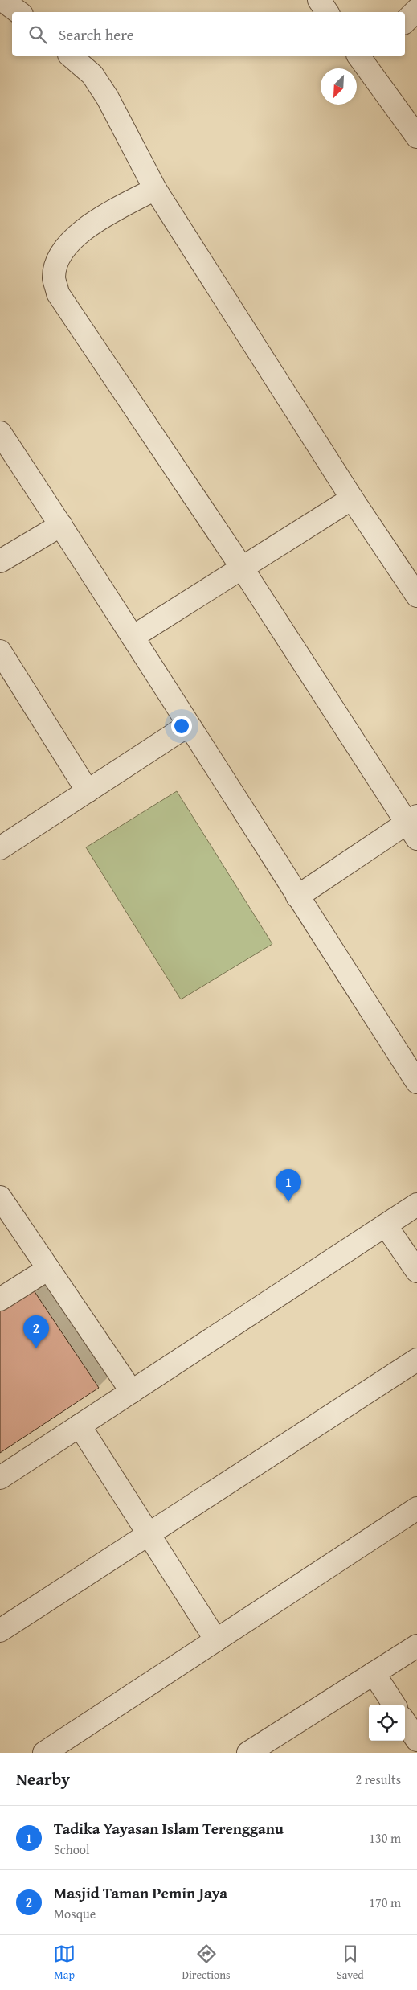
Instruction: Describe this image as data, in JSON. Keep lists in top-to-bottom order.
{
  "north": "bottom left",
  "page": {
    "search": "Search here",
    "pins": ["1", "2"],
    "heading": ["Nearby", "2 results"],
    "list": [
      {
        "mark": "1",
        "name": "Tadika Yayasan Islam Terengganu",
        "note": "School",
        "value": "130 m"
      },
      {
        "mark": "2",
        "name": "Masjid Taman Pemin Jaya",
        "note": "Mosque",
        "value": "170 m"
      }
    ],
    "nav": ["Map", "Directions", "Saved"]
  }
}
